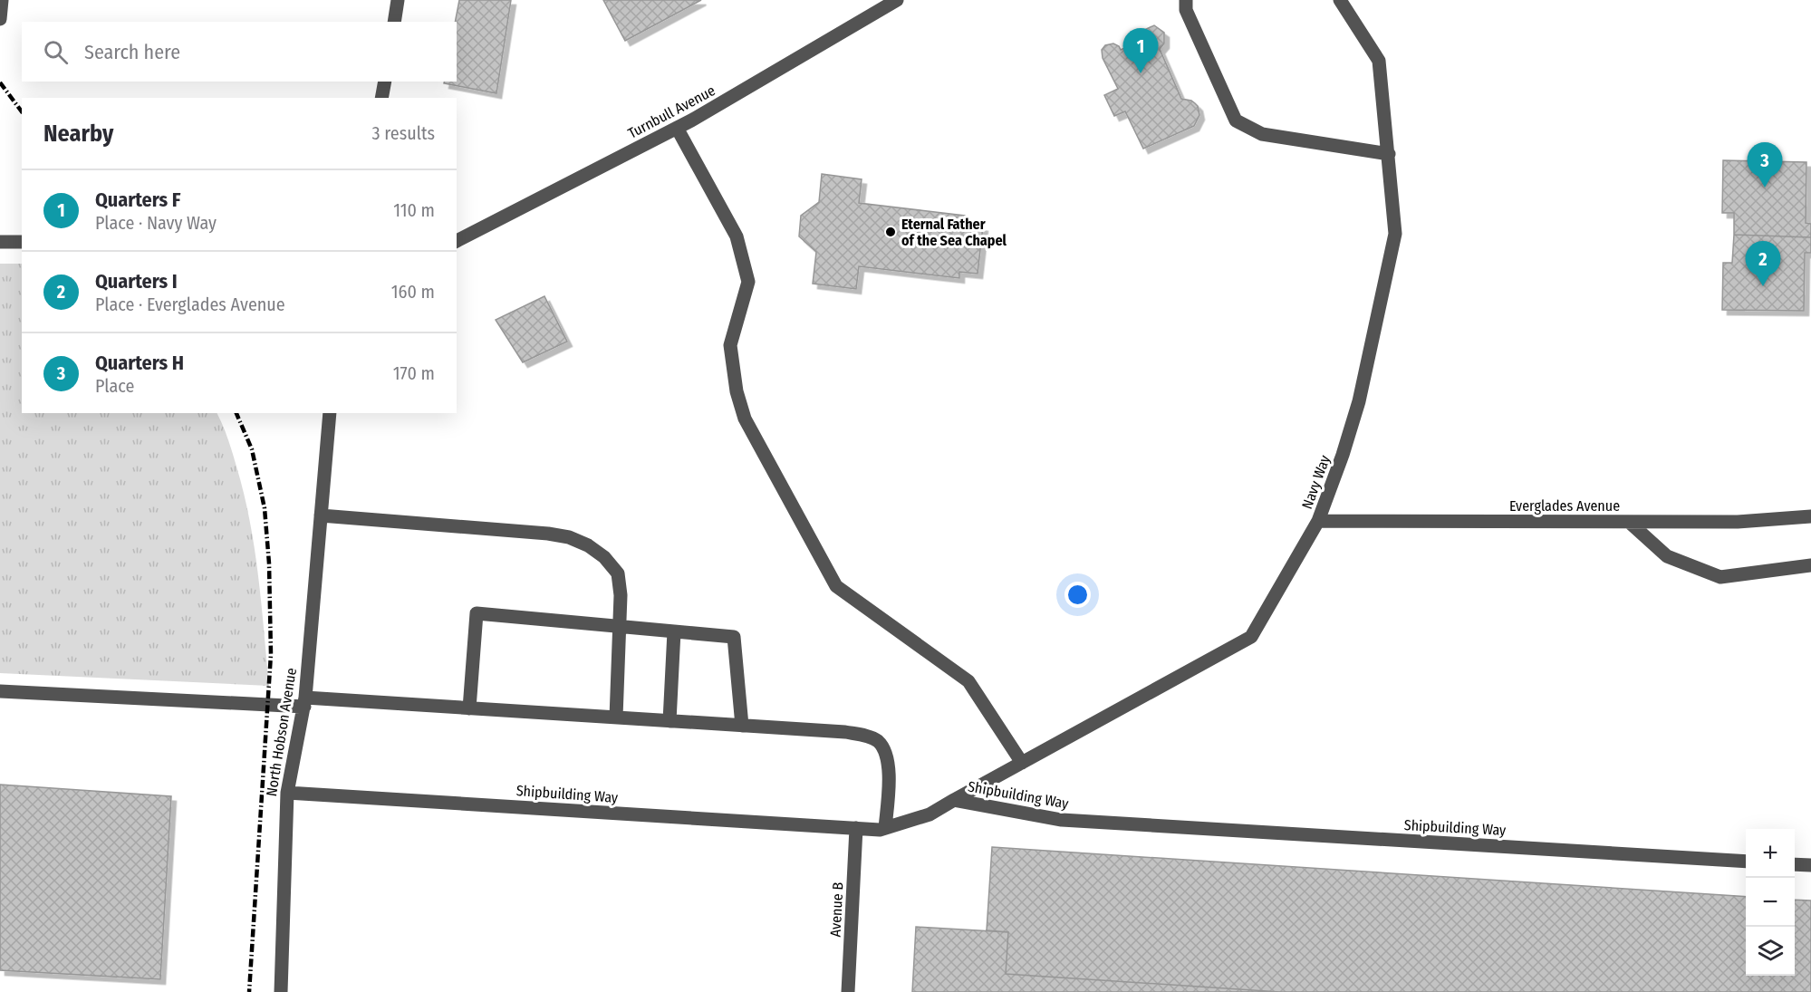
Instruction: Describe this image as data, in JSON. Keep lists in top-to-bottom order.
{
  "streets": {
    "street": [
      "Turnbull Avenue",
      "Navy Way",
      "Everglades Avenue",
      "North Hobson Avenue",
      "Shipbuilding Way",
      "Avenue B"
    ]
  },
  "crossings": [
    ["Navy Way", "Everglades Avenue"],
    ["Navy Way", "Shipbuilding Way"],
    ["North Hobson Avenue", "Shipbuilding Way"],
    ["Shipbuilding Way", "Avenue B"]
  ],
  "places": ["Eternal Father of the Sea Chapel"],
  "page": {
    "search": "Search here",
    "pins": ["1", "3", "2"],
    "heading": ["Nearby", "3 results"],
    "list": [
      {
        "mark": "1",
        "name": "Quarters F",
        "note": "Place · Navy Way",
        "value": "110 m"
      },
      {
        "mark": "2",
        "name": "Quarters I",
        "note": "Place · Everglades Avenue",
        "value": "160 m"
      },
      {
        "mark": "3",
        "name": "Quarters H",
        "note": "Place",
        "value": "170 m"
      }
    ],
    "map_buttons": ["+", "−"]
  }
}
